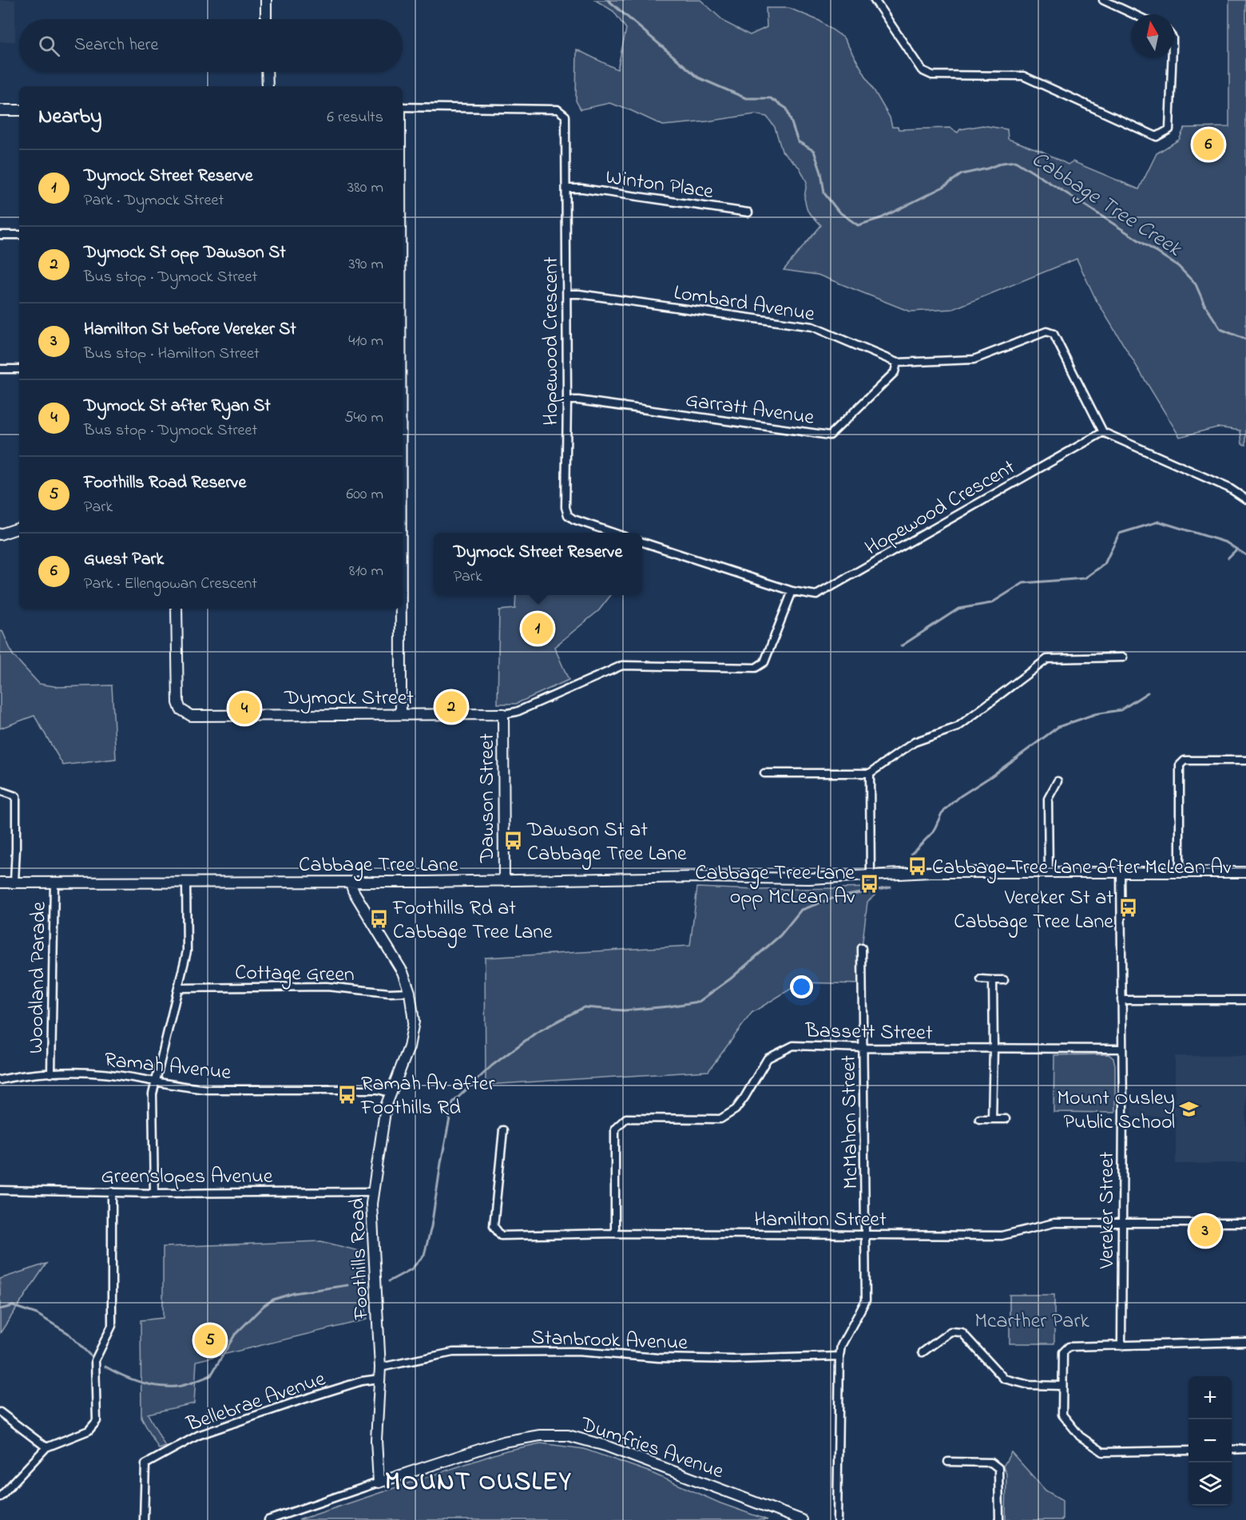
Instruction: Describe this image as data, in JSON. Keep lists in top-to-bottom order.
{
  "streets": {
    "street": [
      "Winton Place",
      "Lombard Avenue",
      "Hopewood Crescent",
      "Garratt Avenue",
      "Dymock Street",
      "Dawson Street",
      "Cabbage Tree Lane",
      "Cottage Green",
      "Woodland Parade",
      "Bassett Street",
      "Ramah Avenue",
      "McMahon Street",
      "Greenslopes Avenue",
      "Vereker Street",
      "Hamilton Street",
      "Foothills Road",
      "Stanbrook Avenue",
      "Bellebrae Avenue",
      "Dumfries Avenue"
    ]
  },
  "crossings": [
    ["Winton Place", "Hopewood Crescent"],
    ["Lombard Avenue", "Hopewood Crescent"],
    ["Lombard Avenue", "Garratt Avenue"],
    ["Hopewood Crescent", "Garratt Avenue"],
    ["Hopewood Crescent", "Dymock Street"],
    ["Dymock Street", "Dawson Street"],
    ["Dawson Street", "Cabbage Tree Lane"],
    ["Cabbage Tree Lane", "Woodland Parade"],
    ["Cabbage Tree Lane", "Vereker Street"],
    ["Cabbage Tree Lane", "Foothills Road"],
    ["Cottage Green", "Foothills Road"],
    ["Woodland Parade", "Ramah Avenue"],
    ["Bassett Street", "McMahon Street"],
    ["Bassett Street", "Vereker Street"],
    ["Bassett Street", "Hamilton Street"],
    ["Ramah Avenue", "Foothills Road"],
    ["McMahon Street", "Hamilton Street"],
    ["McMahon Street", "Stanbrook Avenue"],
    ["Greenslopes Avenue", "Foothills Road"],
    ["Vereker Street", "Hamilton Street"],
    ["Foothills Road", "Stanbrook Avenue"],
    ["Foothills Road", "Bellebrae Avenue"],
    ["Foothills Road", "Dumfries Avenue"]
  ],
  "districts": ["MOUNT OUSLEY"],
  "water": ["Cabbage Tree Creek"],
  "parks": ["Mcarther Park"],
  "places": {
    "bus stop": [
      "Dawson St at Cabbage Tree Lane",
      "Cabbage Tree Lane after McLean Av",
      "Cabbage Tree Lane opp McLean Av",
      "Vereker St at Cabbage Tree Lane",
      "Foothills Rd at Cabbage Tree Lane",
      "Ramah Av after Foothills Rd"
    ],
    "school or university": ["Mount Ousley Public School"]
  },
  "north": "top",
  "page": {
    "search": "Search here",
    "heading": ["Nearby", "6 results"],
    "pins": [
      "6",
      "1",
      "2",
      "4",
      "3",
      "5"
    ],
    "list": [
      {
        "mark": "1",
        "name": "Dymock Street Reserve",
        "note": "Park · Dymock Street",
        "value": "380 m"
      },
      {
        "mark": "2",
        "name": "Dymock St opp Dawson St",
        "note": "Bus stop · Dymock Street",
        "value": "390 m"
      },
      {
        "mark": "3",
        "name": "Hamilton St before Vereker St",
        "note": "Bus stop · Hamilton Street",
        "value": "410 m"
      },
      {
        "mark": "4",
        "name": "Dymock St after Ryan St",
        "note": "Bus stop · Dymock Street",
        "value": "540 m"
      },
      {
        "mark": "5",
        "name": "Foothills Road Reserve",
        "note": "Park",
        "value": "600 m"
      },
      {
        "mark": "6",
        "name": "Guest Park",
        "note": "Park · Ellengowan Crescent",
        "value": "810 m"
      }
    ],
    "popup": ["Dymock Street Reserve", "Park"],
    "map_buttons": ["+", "−"]
  }
}
